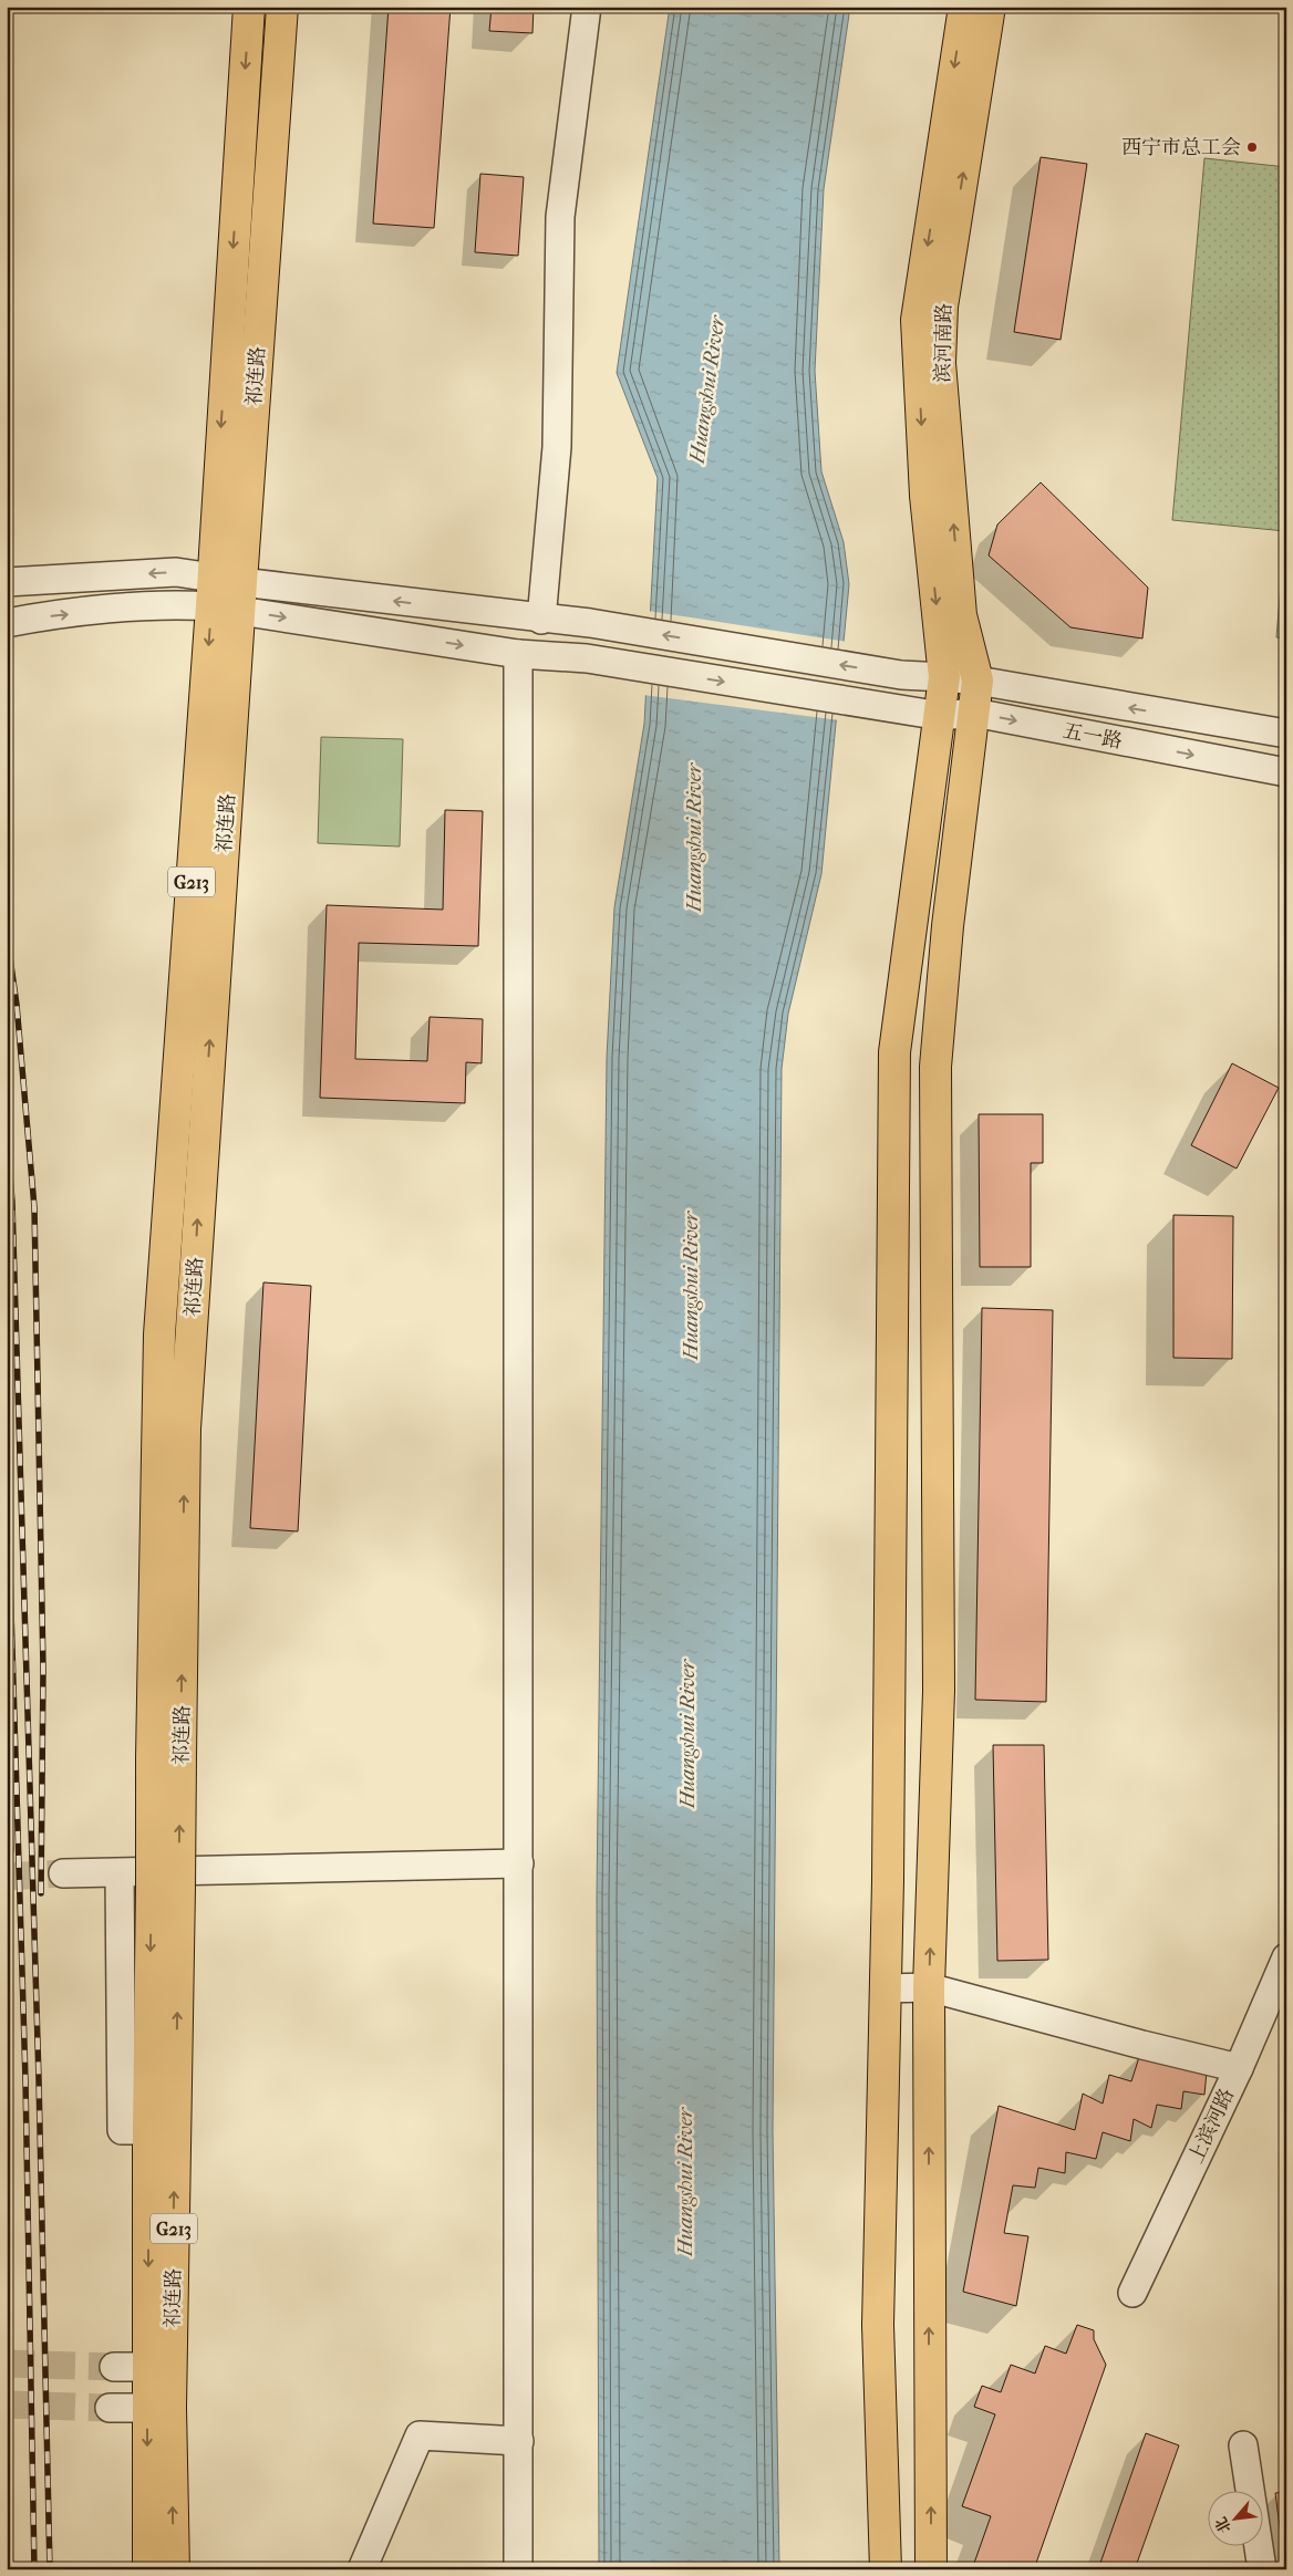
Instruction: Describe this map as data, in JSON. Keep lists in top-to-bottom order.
{
  "streets": {
    "main road": ["滨河南路", "祁连路", "G213"],
    "street": ["五一路", "上滨河路"]
  },
  "crossings": [
    ["滨河南路", "五一路"],
    ["祁连路", "五一路"]
  ],
  "water": ["Huangshui River"],
  "places": ["西宁市总工会"],
  "north": "bottom left"
}
